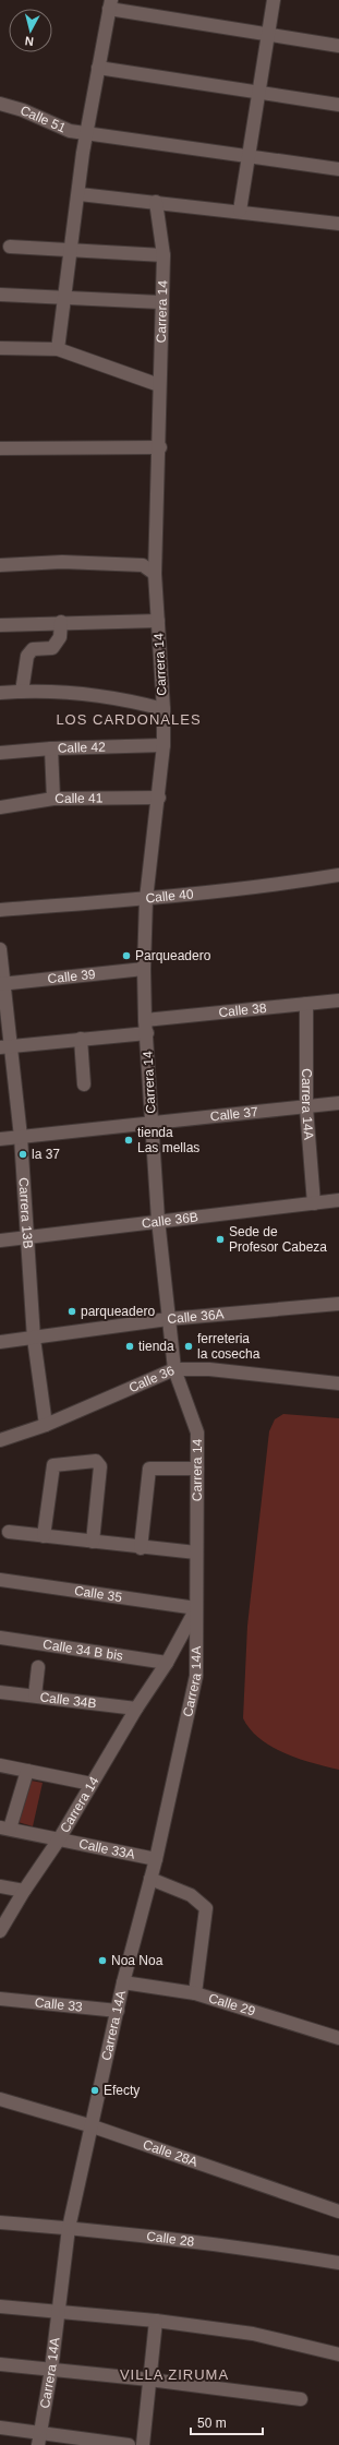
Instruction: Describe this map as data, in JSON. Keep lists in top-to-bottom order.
{
  "streets": {
    "street": [
      "Calle 51",
      "Carrera 14",
      "Calle 42",
      "Calle 41",
      "Calle 40",
      "Calle 39",
      "Calle 38",
      "Carrera 14A",
      "Calle 37",
      "Carrera 13B",
      "Calle 36B",
      "Calle 36A",
      "Calle 36",
      "Calle 35",
      "Calle 34 B bis",
      "Calle 34B",
      "Calle 33A",
      "Calle 29",
      "Calle 33",
      "Calle 28A",
      "Calle 28"
    ]
  },
  "crossings": [
    ["Carrera 14", "Calle 42"],
    ["Carrera 14", "Calle 41"],
    ["Carrera 14", "Calle 40"],
    ["Carrera 14", "Calle 39"],
    ["Carrera 14", "Calle 38"],
    ["Carrera 14", "Carrera 14A"],
    ["Carrera 14", "Calle 37"],
    ["Carrera 14", "Calle 36B"],
    ["Carrera 14", "Calle 36A"],
    ["Carrera 14", "Calle 36"],
    ["Carrera 14", "Calle 35"],
    ["Carrera 14", "Calle 34 B bis"],
    ["Carrera 14", "Calle 34B"],
    ["Carrera 14", "Calle 33A"],
    ["Calle 39", "Carrera 13B"],
    ["Calle 38", "Carrera 14A"],
    ["Calle 38", "Carrera 13B"],
    ["Carrera 14A", "Calle 37"],
    ["Carrera 14A", "Calle 36B"],
    ["Carrera 14A", "Calle 35"],
    ["Carrera 14A", "Calle 33A"],
    ["Carrera 14A", "Calle 29"],
    ["Carrera 14A", "Calle 33"],
    ["Carrera 14A", "Calle 28A"],
    ["Carrera 14A", "Calle 28"],
    ["Calle 37", "Carrera 13B"],
    ["Carrera 13B", "Calle 36B"],
    ["Carrera 13B", "Calle 36A"],
    ["Carrera 13B", "Calle 36"]
  ],
  "districts": ["LOS CARDONALES", "VILLA ZIRUMA"],
  "places": [
    "Parqueadero",
    "tienda Las mellas",
    "la 37",
    "Sede de Profesor Cabeza",
    "parqueadero",
    "tienda",
    "ferreteria la cosecha",
    "Noa Noa",
    "Efecty"
  ],
  "scale_bar": "50 m",
  "north": "bottom"
}
